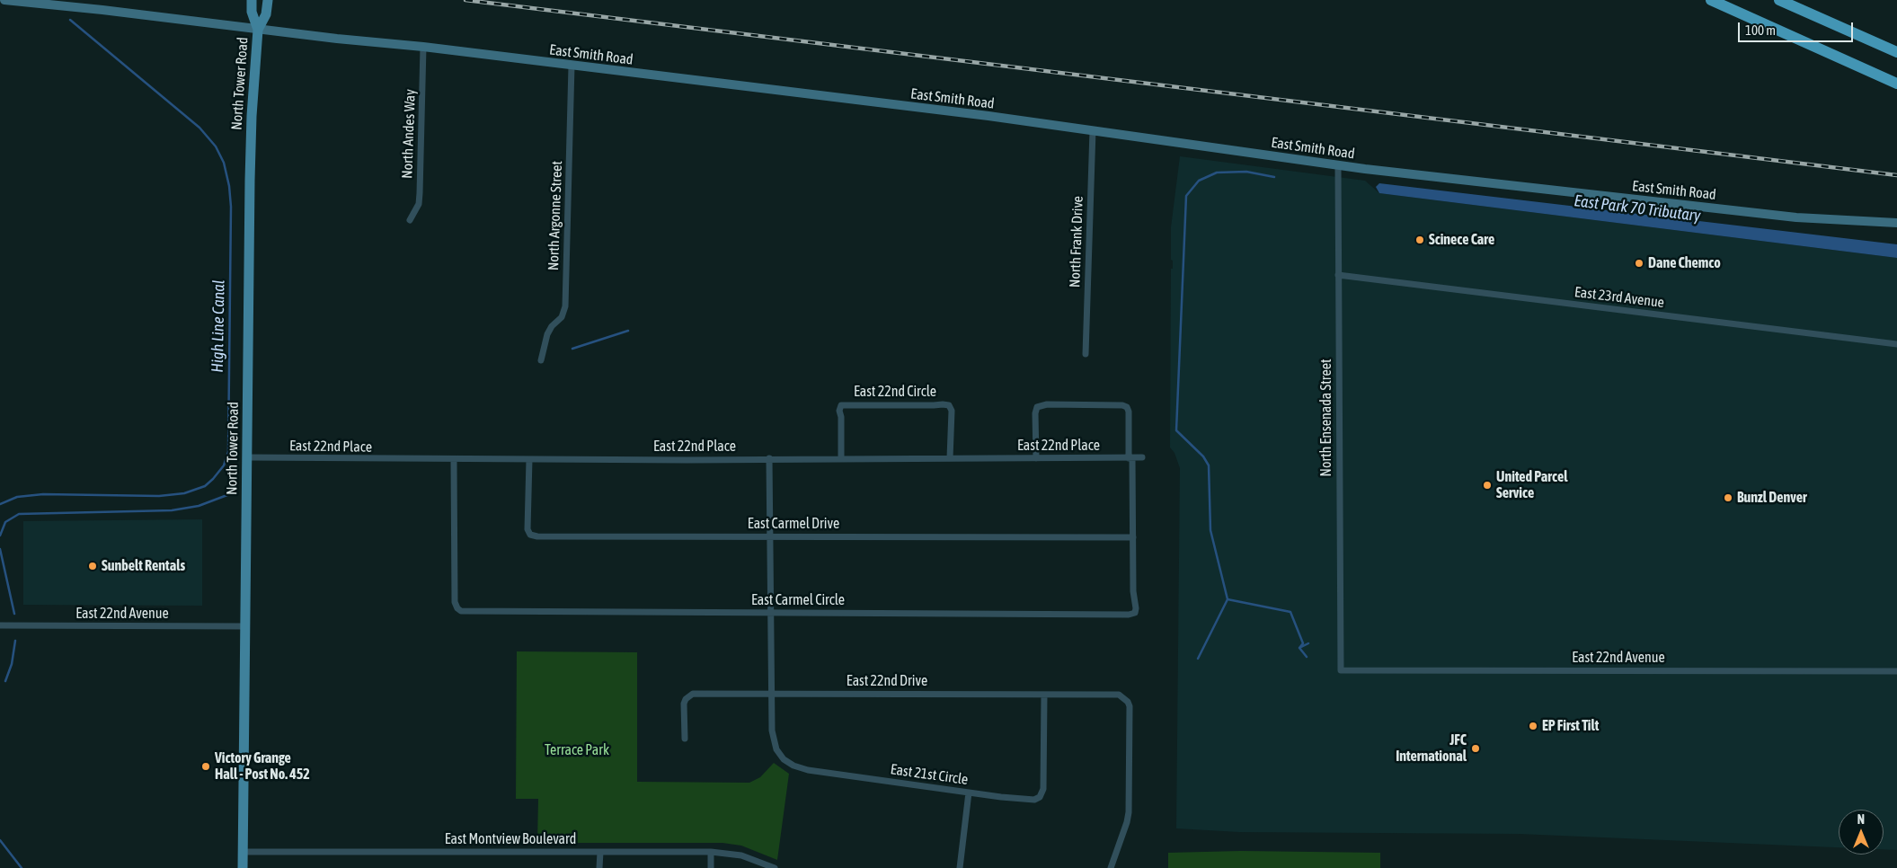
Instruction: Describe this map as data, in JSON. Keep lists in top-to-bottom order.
{
  "streets": {
    "main road": ["North Tower Road"],
    "street": [
      "East Smith Road",
      "North Andes Way",
      "North Argonne Street",
      "North Frank Drive",
      "East 23rd Avenue",
      "East 22nd Circle",
      "North Ensenada Street",
      "East 22nd Place",
      "East Carmel Drive",
      "East Carmel Circle",
      "East 22nd Avenue",
      "East 22nd Drive",
      "East 21st Circle",
      "East Montview Boulevard"
    ]
  },
  "crossings": [
    ["East Smith Road", "North Tower Road"],
    ["East Smith Road", "North Andes Way"],
    ["East Smith Road", "North Argonne Street"],
    ["East Smith Road", "North Frank Drive"],
    ["East Smith Road", "North Ensenada Street"],
    ["North Tower Road", "East 22nd Place"],
    ["North Tower Road", "East 22nd Avenue"],
    ["North Tower Road", "East Montview Boulevard"],
    ["East 23rd Avenue", "North Ensenada Street"],
    ["East 22nd Circle", "East 22nd Place"],
    ["North Ensenada Street", "East 22nd Avenue"],
    ["East 22nd Place", "East Carmel Drive"],
    ["East 22nd Place", "East Carmel Circle"],
    ["East 22nd Place", "East 21st Circle"],
    ["East Carmel Drive", "East Carmel Circle"],
    ["East Carmel Drive", "East 21st Circle"],
    ["East Carmel Circle", "East 21st Circle"],
    ["East 22nd Drive", "East 21st Circle"]
  ],
  "water": ["East Park 70 Tributary", "High Line Canal"],
  "parks": ["Terrace Park"],
  "places": [
    "Scinece Care",
    "Dane Chemco",
    "United Parcel Service",
    "Bunzl Denver",
    "Sunbelt Rentals",
    "EP First Tilt",
    "JFC International",
    "Victory Grange Hall - Post No. 452"
  ],
  "scale_bar": "100 m",
  "north": "top"
}
